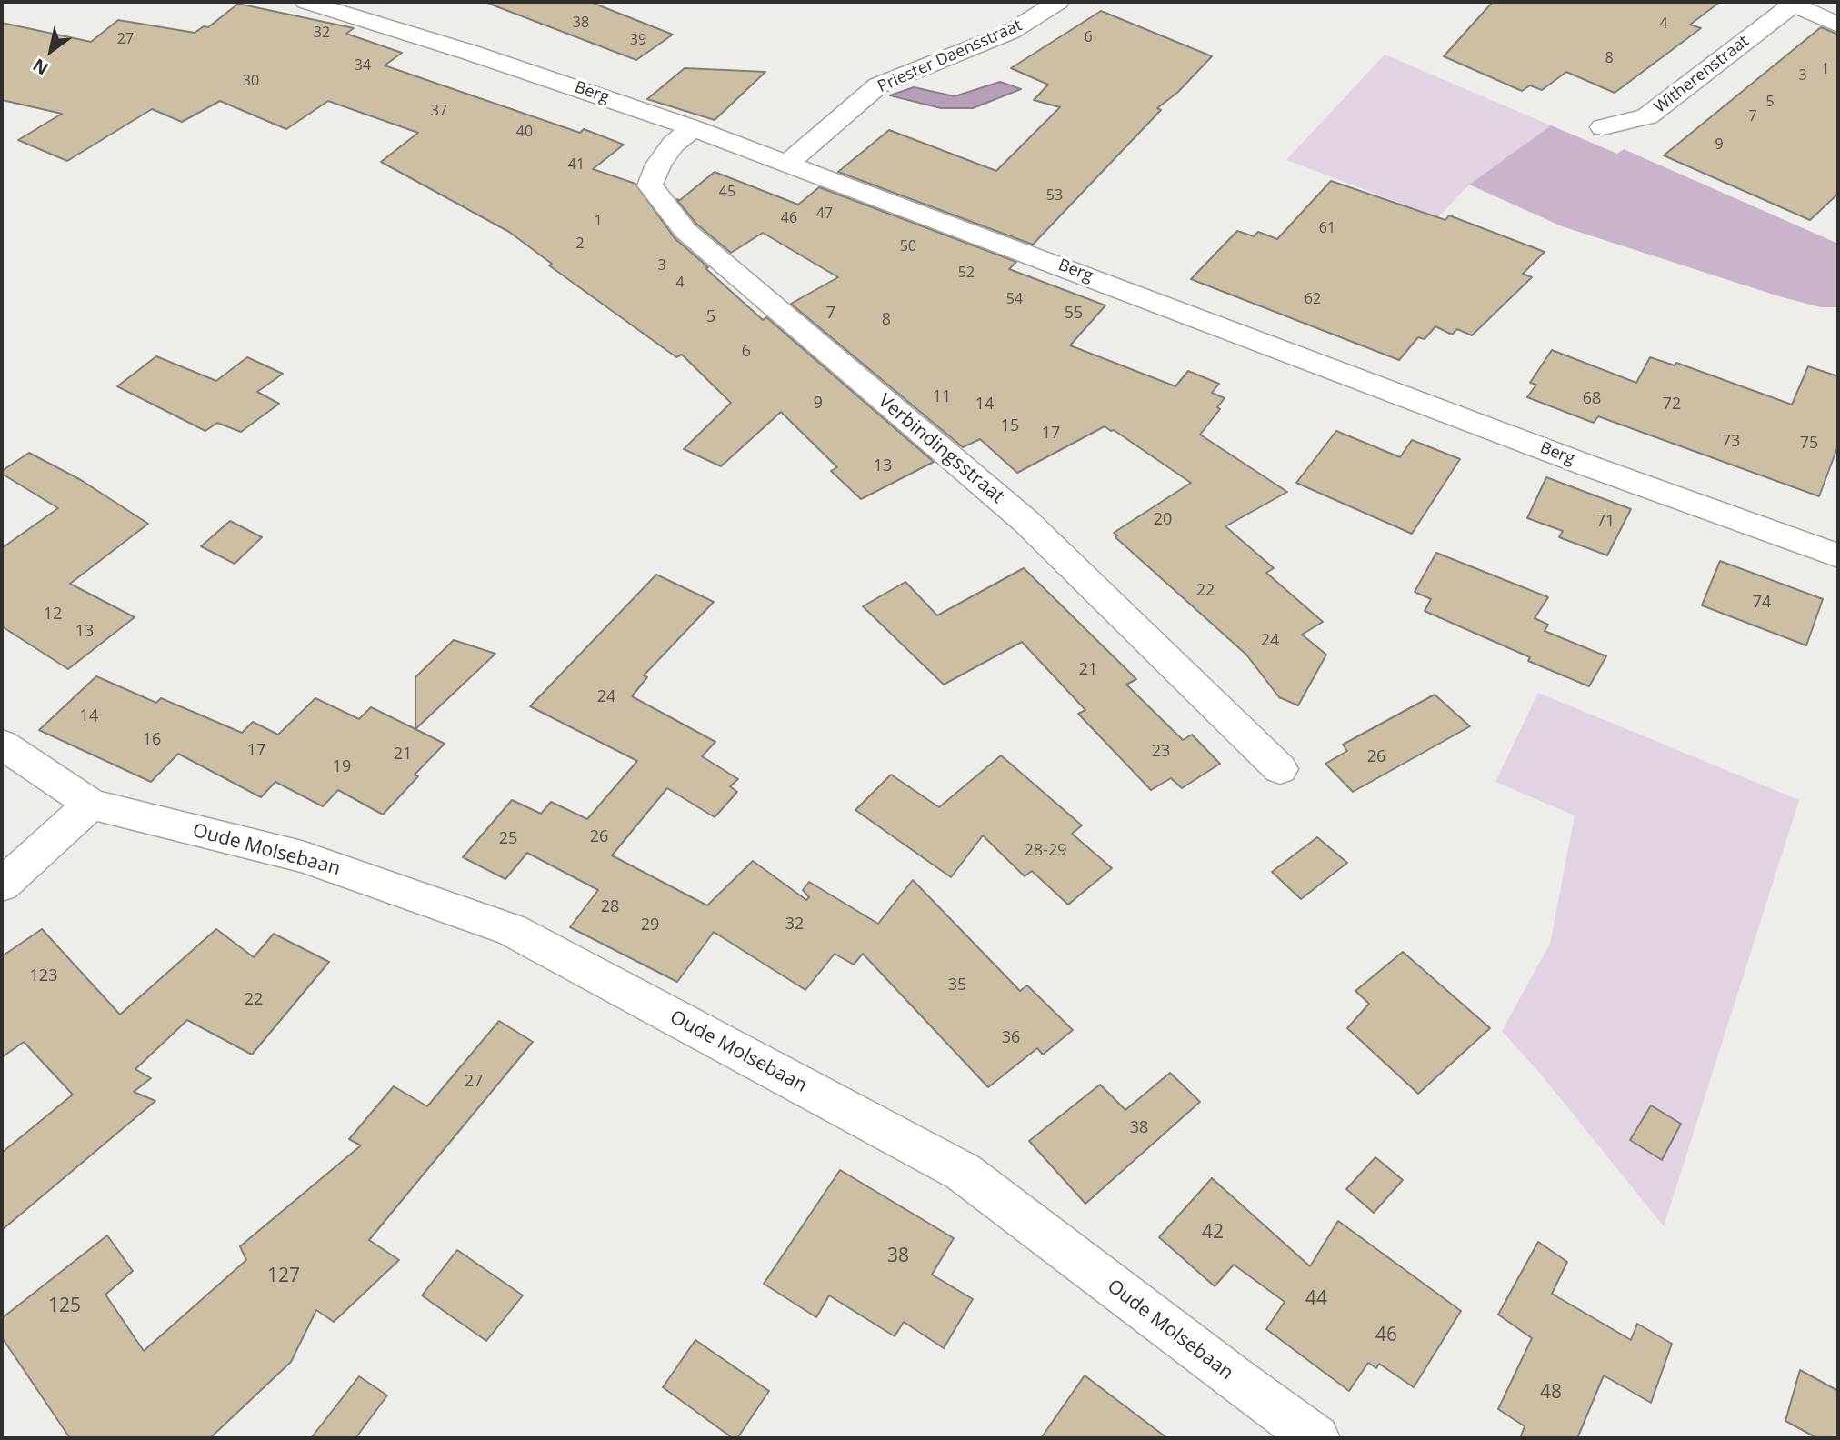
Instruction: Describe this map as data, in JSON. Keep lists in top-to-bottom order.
{
  "streets": {
    "street": [
      "Priester Daensstraat",
      "Witherenstraat",
      "Berg",
      "Verbindingsstraat",
      "Oude Molsebaan"
    ]
  },
  "crossings": [
    ["Priester Daensstraat", "Berg"],
    ["Berg", "Verbindingsstraat"]
  ],
  "house_numbers": [
    "38",
    "4",
    "32",
    "6",
    "27",
    "39",
    "8",
    "34",
    "1",
    "3",
    "30",
    "5",
    "37",
    "7",
    "40",
    "9",
    "41",
    "45",
    "53",
    "47",
    "46",
    "1",
    "61",
    "2",
    "50",
    "3",
    "52",
    "4",
    "54",
    "62",
    "7",
    "55",
    "5",
    "8",
    "6",
    "11",
    "68",
    "9",
    "14",
    "72",
    "15",
    "17",
    "73",
    "75",
    "13",
    "20",
    "71",
    "22",
    "74",
    "12",
    "13",
    "24",
    "21",
    "24",
    "14",
    "16",
    "17",
    "23",
    "21",
    "26",
    "19",
    "26",
    "25",
    "28-29",
    "28",
    "32",
    "29",
    "123",
    "35",
    "22",
    "36",
    "27",
    "38",
    "42",
    "38",
    "127",
    "44",
    "125",
    "46",
    "48"
  ],
  "north": "bottom left"
}
